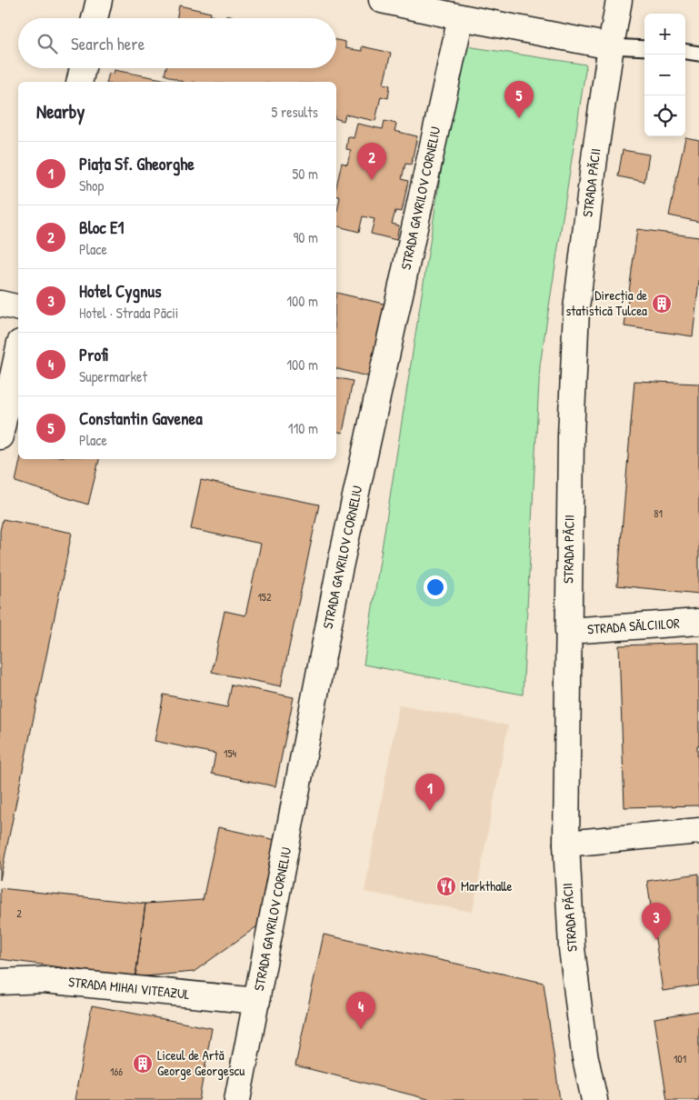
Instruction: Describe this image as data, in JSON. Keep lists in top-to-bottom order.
{
  "streets": {
    "street": [
      "STRADA PĂCII",
      "STRADA GAVRILOV CORNELIU",
      "STRADA SĂLCIILOR",
      "STRADA MIHAI VITEAZUL"
    ]
  },
  "crossings": [
    ["STRADA PĂCII", "STRADA SĂLCIILOR"],
    ["STRADA GAVRILOV CORNELIU", "STRADA MIHAI VITEAZUL"]
  ],
  "places": {
    "building": ["Direcția de statistică Tulcea", "Liceul de Artă George Georgescu"],
    "restaurant": ["Markthalle"]
  },
  "house_numbers": [
    "81",
    "152",
    "154",
    "2",
    "101",
    "166"
  ],
  "page": {
    "map_buttons": ["+", "−"],
    "search": "Search here",
    "pins": [
      "5",
      "2",
      "1",
      "3",
      "4"
    ],
    "heading": ["Nearby", "5 results"],
    "list": [
      {
        "mark": "1",
        "name": "Piața Sf. Gheorghe",
        "note": "Shop",
        "value": "50 m"
      },
      {
        "mark": "2",
        "name": "Bloc E1",
        "note": "Place",
        "value": "90 m"
      },
      {
        "mark": "3",
        "name": "Hotel Cygnus",
        "note": "Hotel · Strada Păcii",
        "value": "100 m"
      },
      {
        "mark": "4",
        "name": "Profi",
        "note": "Supermarket",
        "value": "100 m"
      },
      {
        "mark": "5",
        "name": "Constantin Gavenea",
        "note": "Place",
        "value": "110 m"
      }
    ]
  }
}
